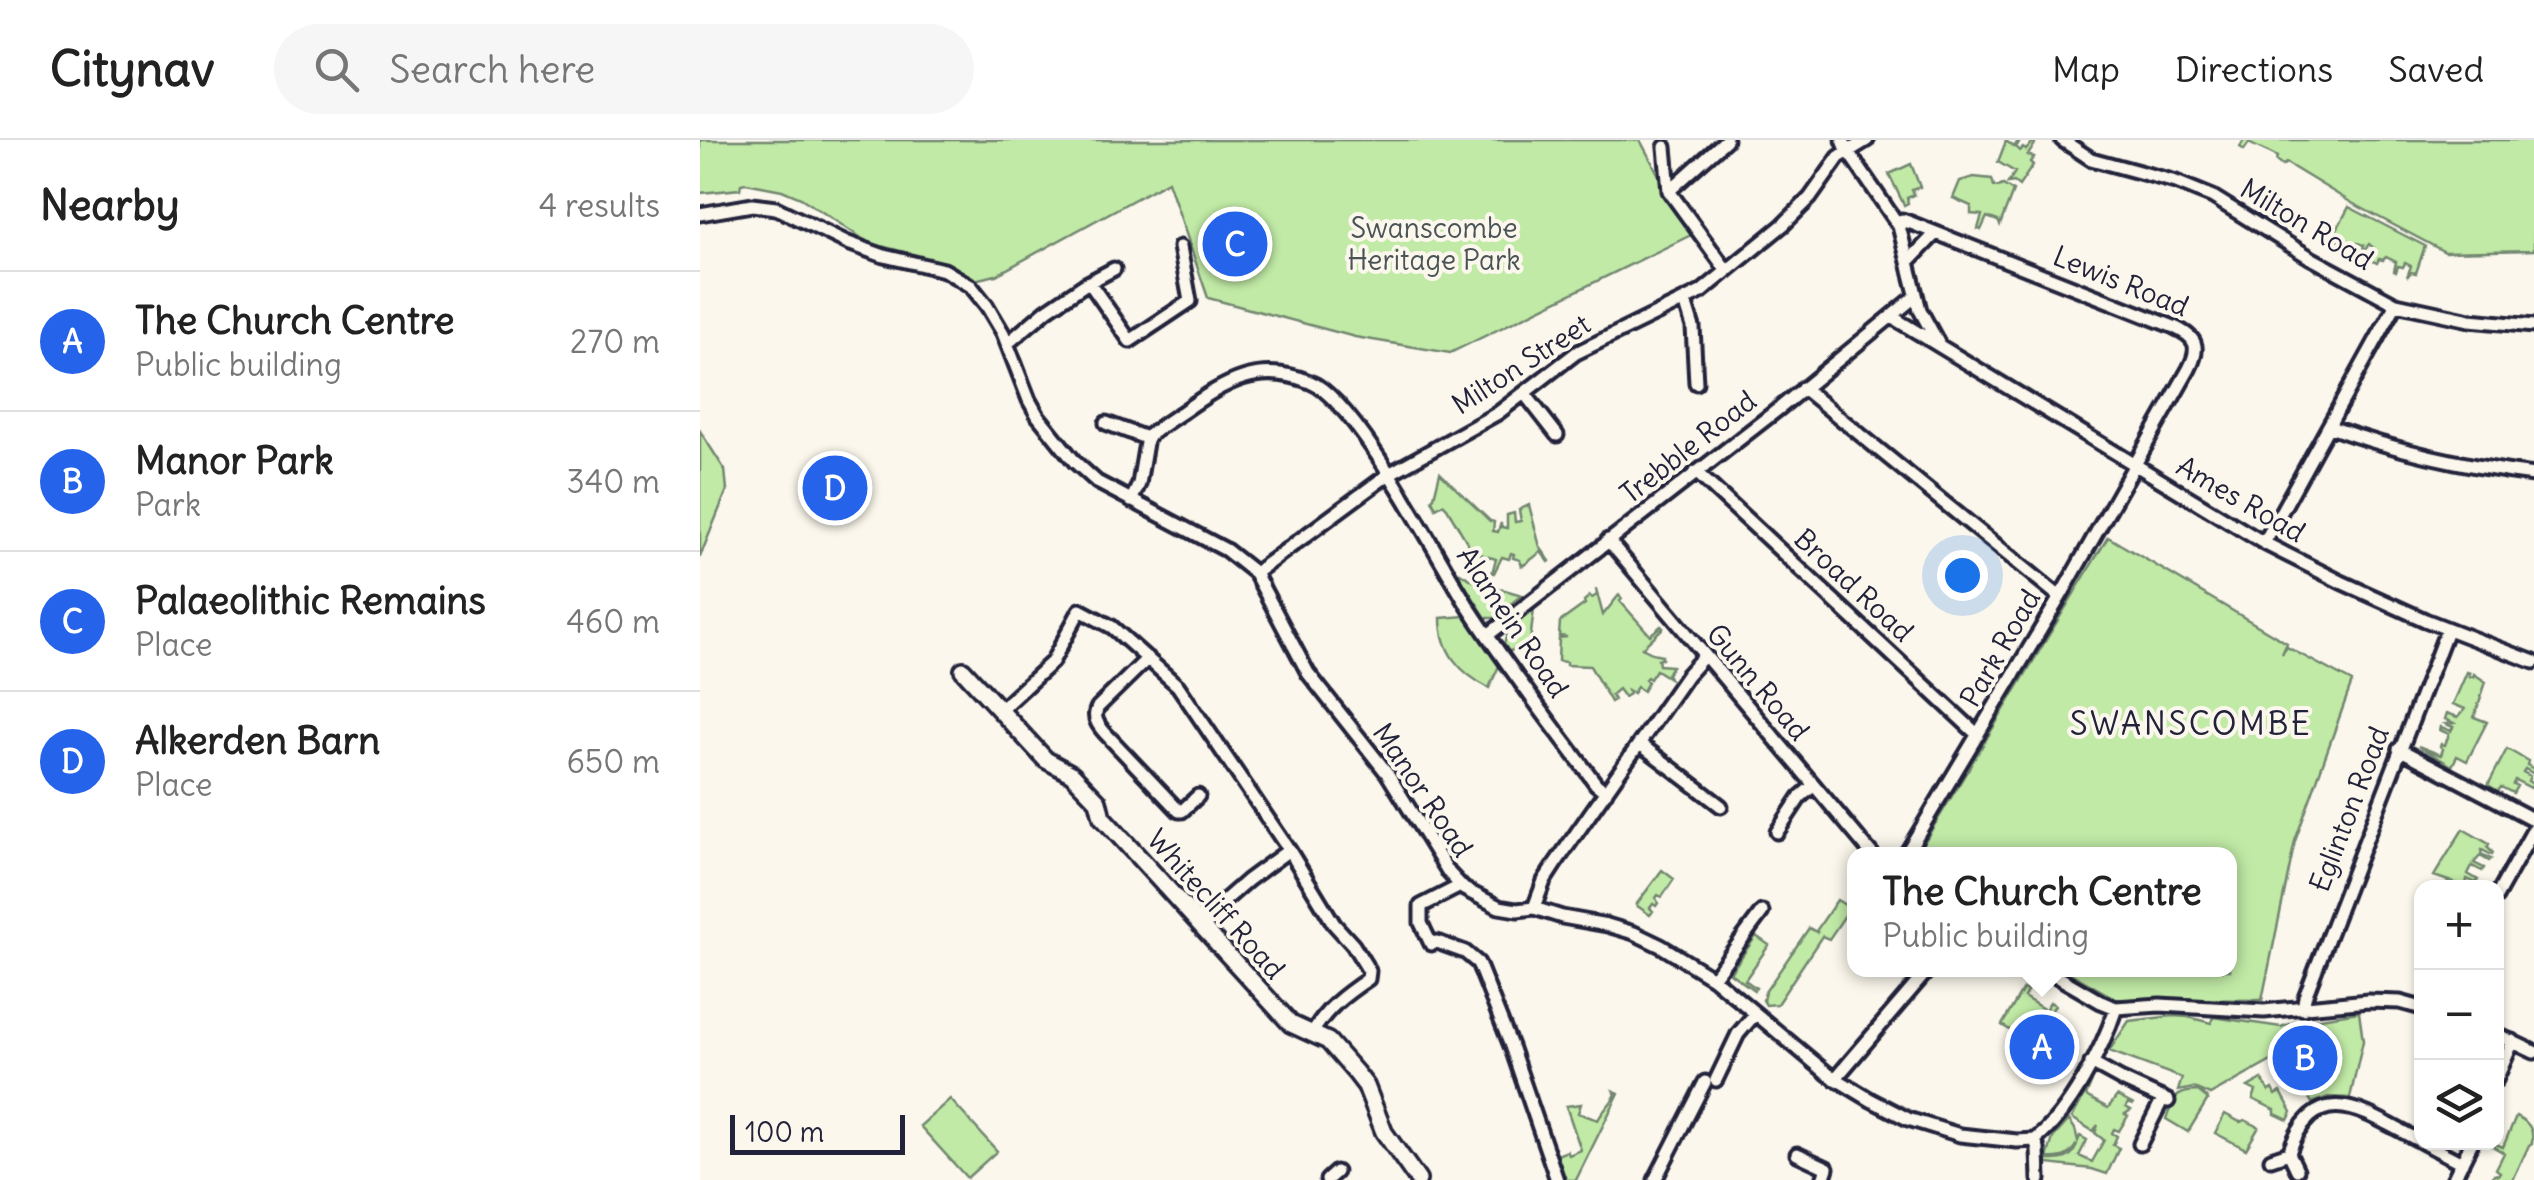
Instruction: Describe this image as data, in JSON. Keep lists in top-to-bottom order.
{
  "streets": {
    "street": [
      "Milton Road",
      "Lewis Road",
      "Milton Street",
      "Trebble Road",
      "Ames Road",
      "Broad Road",
      "Alamein Road",
      "Park Road",
      "Gunn Road",
      "Manor Road",
      "Eglinton Road",
      "Whitecliff Road"
    ]
  },
  "crossings": [
    ["Lewis Road", "Ames Road"],
    ["Lewis Road", "Park Road"],
    ["Milton Street", "Alamein Road"],
    ["Milton Street", "Manor Road"],
    ["Trebble Road", "Ames Road"],
    ["Trebble Road", "Broad Road"],
    ["Trebble Road", "Alamein Road"],
    ["Trebble Road", "Gunn Road"],
    ["Ames Road", "Park Road"],
    ["Ames Road", "Eglinton Road"],
    ["Broad Road", "Park Road"]
  ],
  "districts": ["SWANSCOMBE"],
  "parks": ["Swanscombe Heritage Park"],
  "scale_bar": "100 m",
  "page": {
    "header": "Citynav",
    "search": "Search here",
    "nav": ["Map", "Directions", "Saved"],
    "heading": ["Nearby", "4 results"],
    "pins": [
      "C",
      "D",
      "A",
      "B"
    ],
    "list": [
      {
        "mark": "A",
        "name": "The Church Centre",
        "note": "Public building",
        "value": "270 m"
      },
      {
        "mark": "B",
        "name": "Manor Park",
        "note": "Park",
        "value": "340 m"
      },
      {
        "mark": "C",
        "name": "Palaeolithic Remains",
        "note": "Place",
        "value": "460 m"
      },
      {
        "mark": "D",
        "name": "Alkerden Barn",
        "note": "Place",
        "value": "650 m"
      }
    ],
    "popup": ["The Church Centre", "Public building"],
    "map_buttons": ["+", "−"],
    "scale": "100 m"
  }
}
